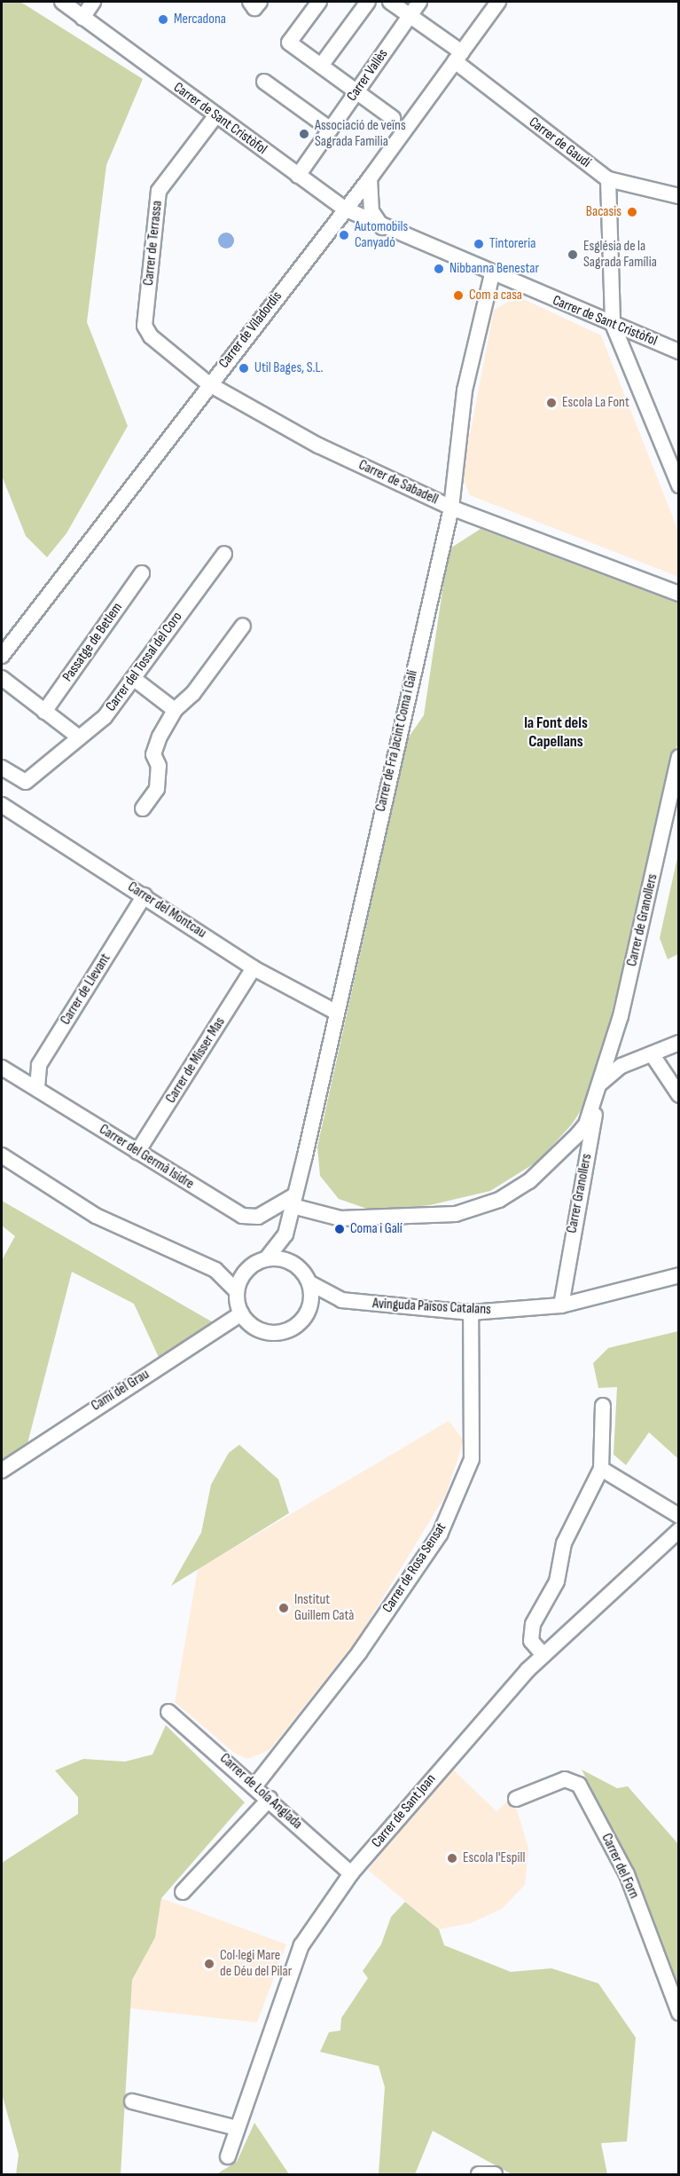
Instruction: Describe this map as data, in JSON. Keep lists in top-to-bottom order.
{
  "streets": {
    "street": [
      "Carrer Vallès",
      "Carrer de Sant Cristòfol",
      "Carrer de Gaudí",
      "Carrer de Terrassa",
      "Carrer de Viladordis",
      "Carrer de Sabadell",
      "Passatge de Betlem",
      "Carrer del Tossal del Coro",
      "Carrer de Fra Jacint Coma i Galí",
      "Carrer del Montcau",
      "Carrer de Granollers",
      "Carrer de Llevant",
      "Carrer de Misser Mas",
      "Carrer del Germà Isidre",
      "Carrer Granollers",
      "Avinguda Països Catalans",
      "Camí del Grau",
      "Carrer de Rosa Sensat",
      "Carrer de Lola Anglada",
      "Carrer de Sant Joan",
      "Carrer del Forn"
    ]
  },
  "crossings": [
    ["Carrer Vallès", "Carrer de Sant Cristòfol"],
    ["Carrer Vallès", "Carrer de Gaudí"],
    ["Carrer de Sant Cristòfol", "Carrer de Terrassa"],
    ["Carrer de Sant Cristòfol", "Carrer de Viladordis"],
    ["Carrer de Sant Cristòfol", "Carrer de Fra Jacint Coma i Galí"],
    ["Carrer de Gaudí", "Carrer de Viladordis"],
    ["Carrer de Terrassa", "Carrer de Sabadell"],
    ["Carrer de Viladordis", "Carrer de Sabadell"],
    ["Carrer de Sabadell", "Carrer de Fra Jacint Coma i Galí"],
    ["Carrer de Fra Jacint Coma i Galí", "Carrer del Montcau"],
    ["Carrer de Fra Jacint Coma i Galí", "Carrer del Germà Isidre"],
    ["Carrer del Montcau", "Carrer de Llevant"],
    ["Carrer del Montcau", "Carrer de Misser Mas"],
    ["Carrer de Granollers", "Carrer Granollers"],
    ["Carrer de Llevant", "Carrer del Germà Isidre"],
    ["Carrer de Misser Mas", "Carrer del Germà Isidre"],
    ["Carrer Granollers", "Avinguda Països Catalans"],
    ["Avinguda Països Catalans", "Camí del Grau"],
    ["Avinguda Països Catalans", "Carrer de Rosa Sensat"],
    ["Carrer de Rosa Sensat", "Carrer de Lola Anglada"],
    ["Carrer de Lola Anglada", "Carrer de Sant Joan"]
  ],
  "districts": ["la Font dels Capellans"],
  "places": [
    "Mercadona",
    "Associació de veïns Sagrada Familia",
    "Bacasis",
    "Automobils Canyadó",
    "Tintoreria",
    "Església de la Sagrada Família",
    "Nibbanna Benestar",
    "Com a casa",
    "Util Bages, S.L.",
    "Escola La Font",
    "Coma i Galí",
    "Institut Guillem Catà",
    "Escola l'Espill",
    "Col·legi Mare de Déu del Pilar"
  ]
}
